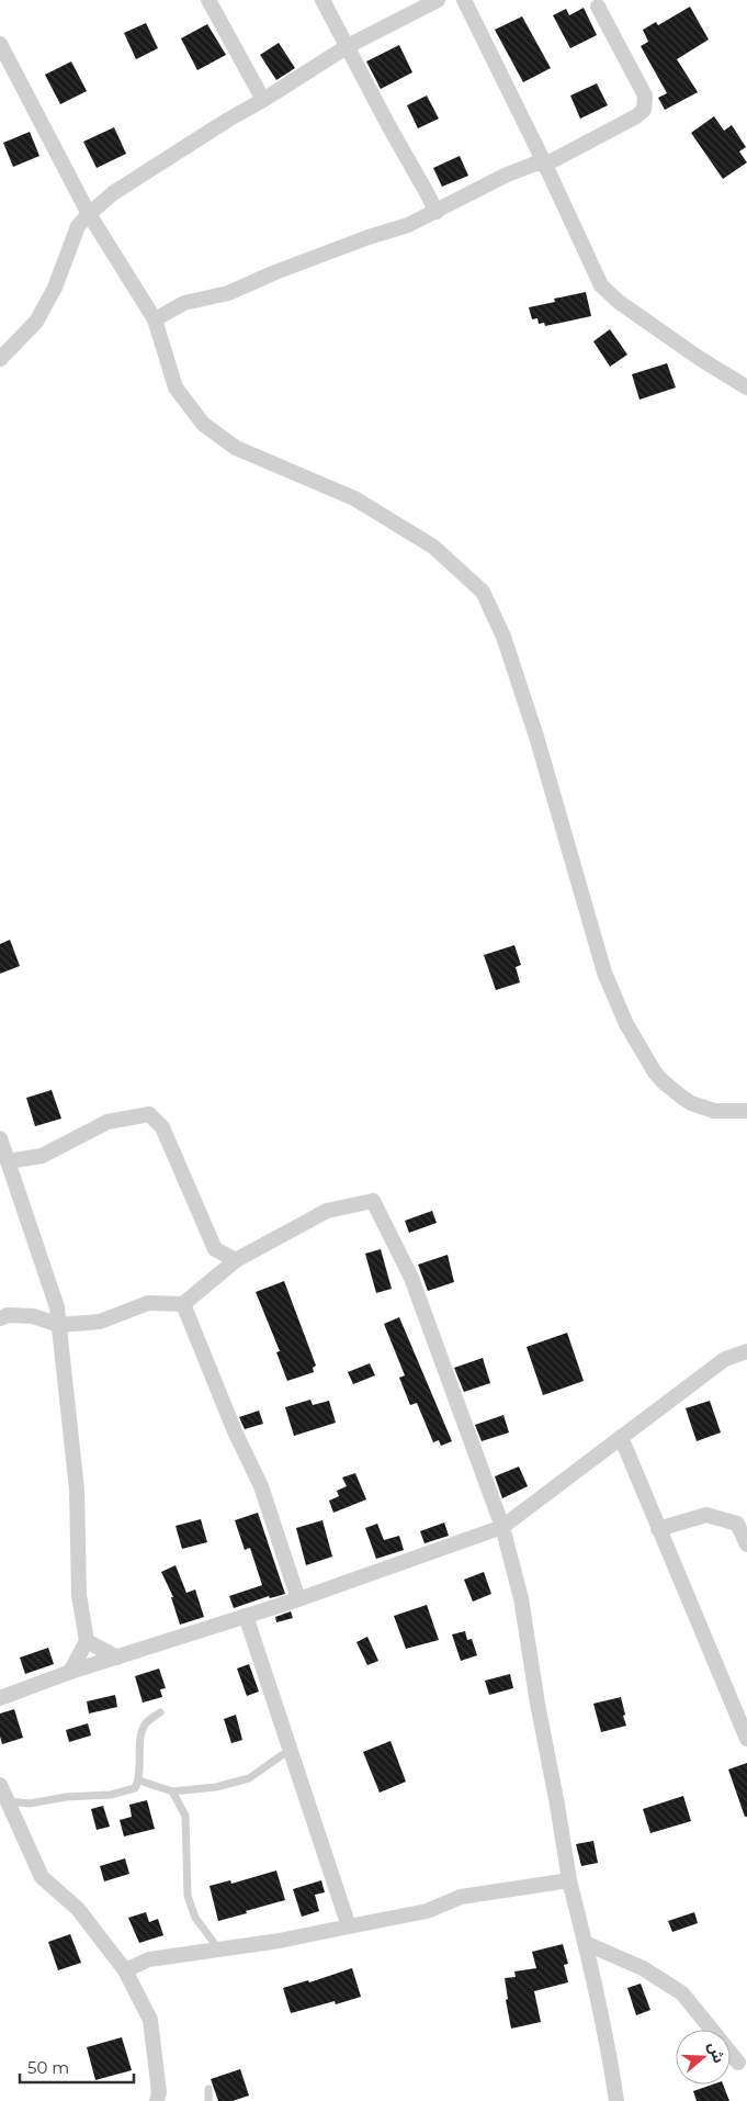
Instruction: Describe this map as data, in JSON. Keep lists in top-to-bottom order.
{
  "scale_bar": "50 m",
  "north": "right"
}
